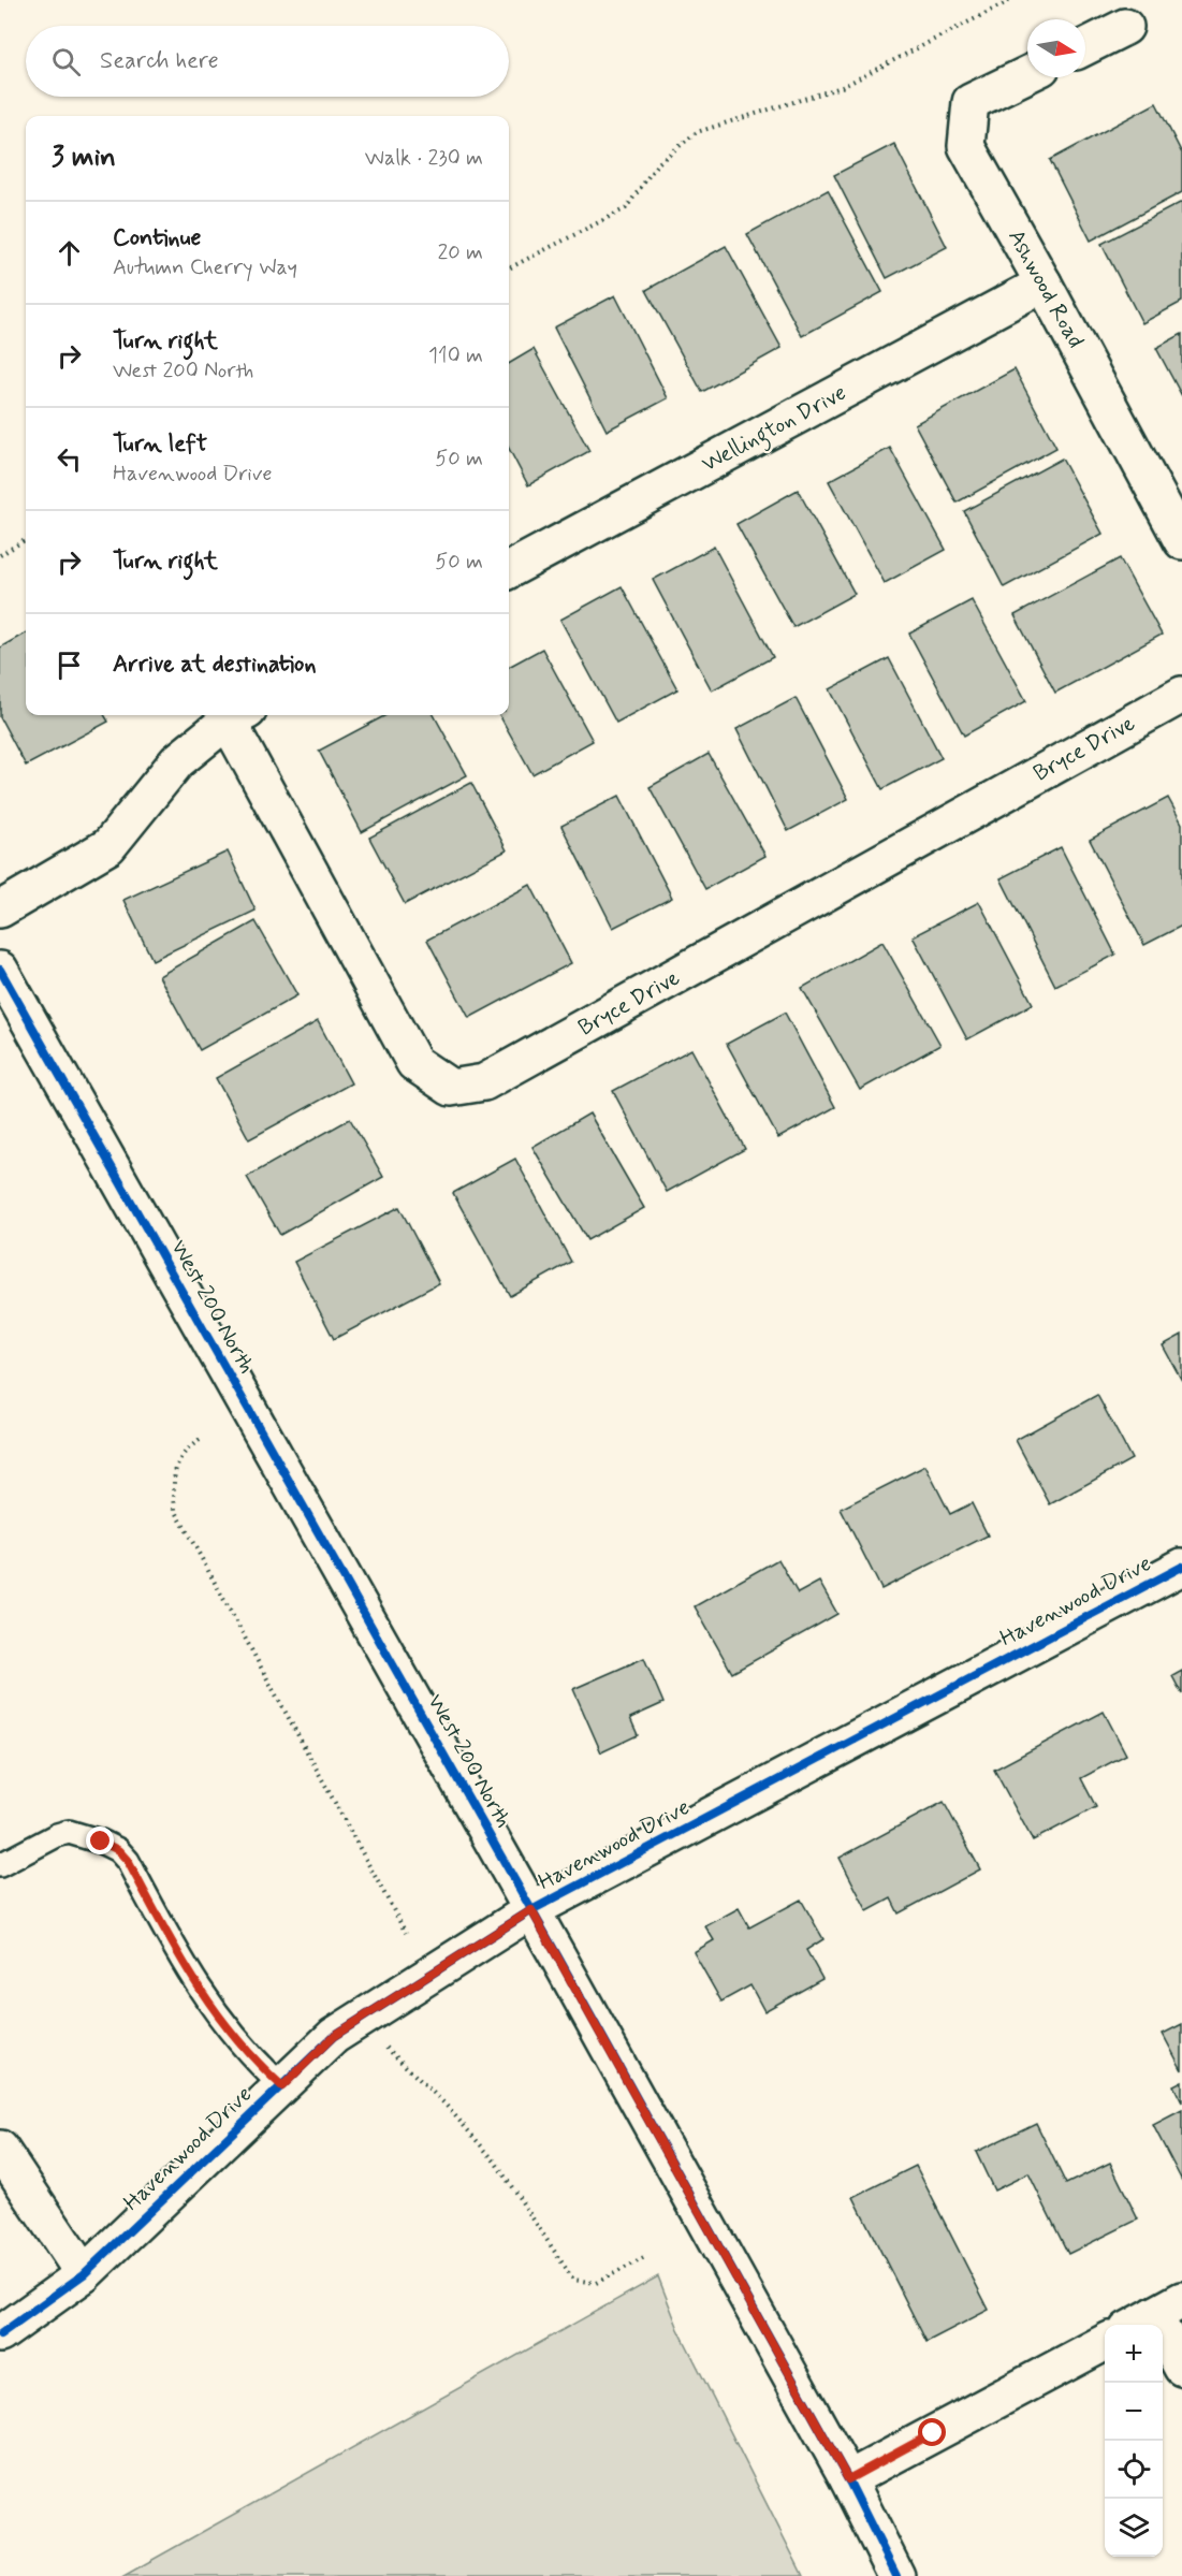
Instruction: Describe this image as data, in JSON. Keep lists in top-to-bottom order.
{
  "streets": {
    "street": [
      "Ashwood Road",
      "Wellington Drive",
      "Bryce Drive",
      "West 200 North",
      "Havenwood Drive"
    ]
  },
  "crossings": [
    ["Ashwood Road", "Wellington Drive"],
    ["West 200 North", "Havenwood Drive"]
  ],
  "north": "right",
  "page": {
    "search": "Search here",
    "heading": ["3 min", "Walk · 230 m"],
    "list": [
      ["Continue", "Autumn Cherry Way", "20 m"],
      ["Turn right", "West 200 North", "110 m"],
      ["Turn left", "Havenwood Drive", "50 m"],
      ["Turn right", "50 m"],
      "Arrive at destination"
    ],
    "map_buttons": ["+", "−"]
  }
}
